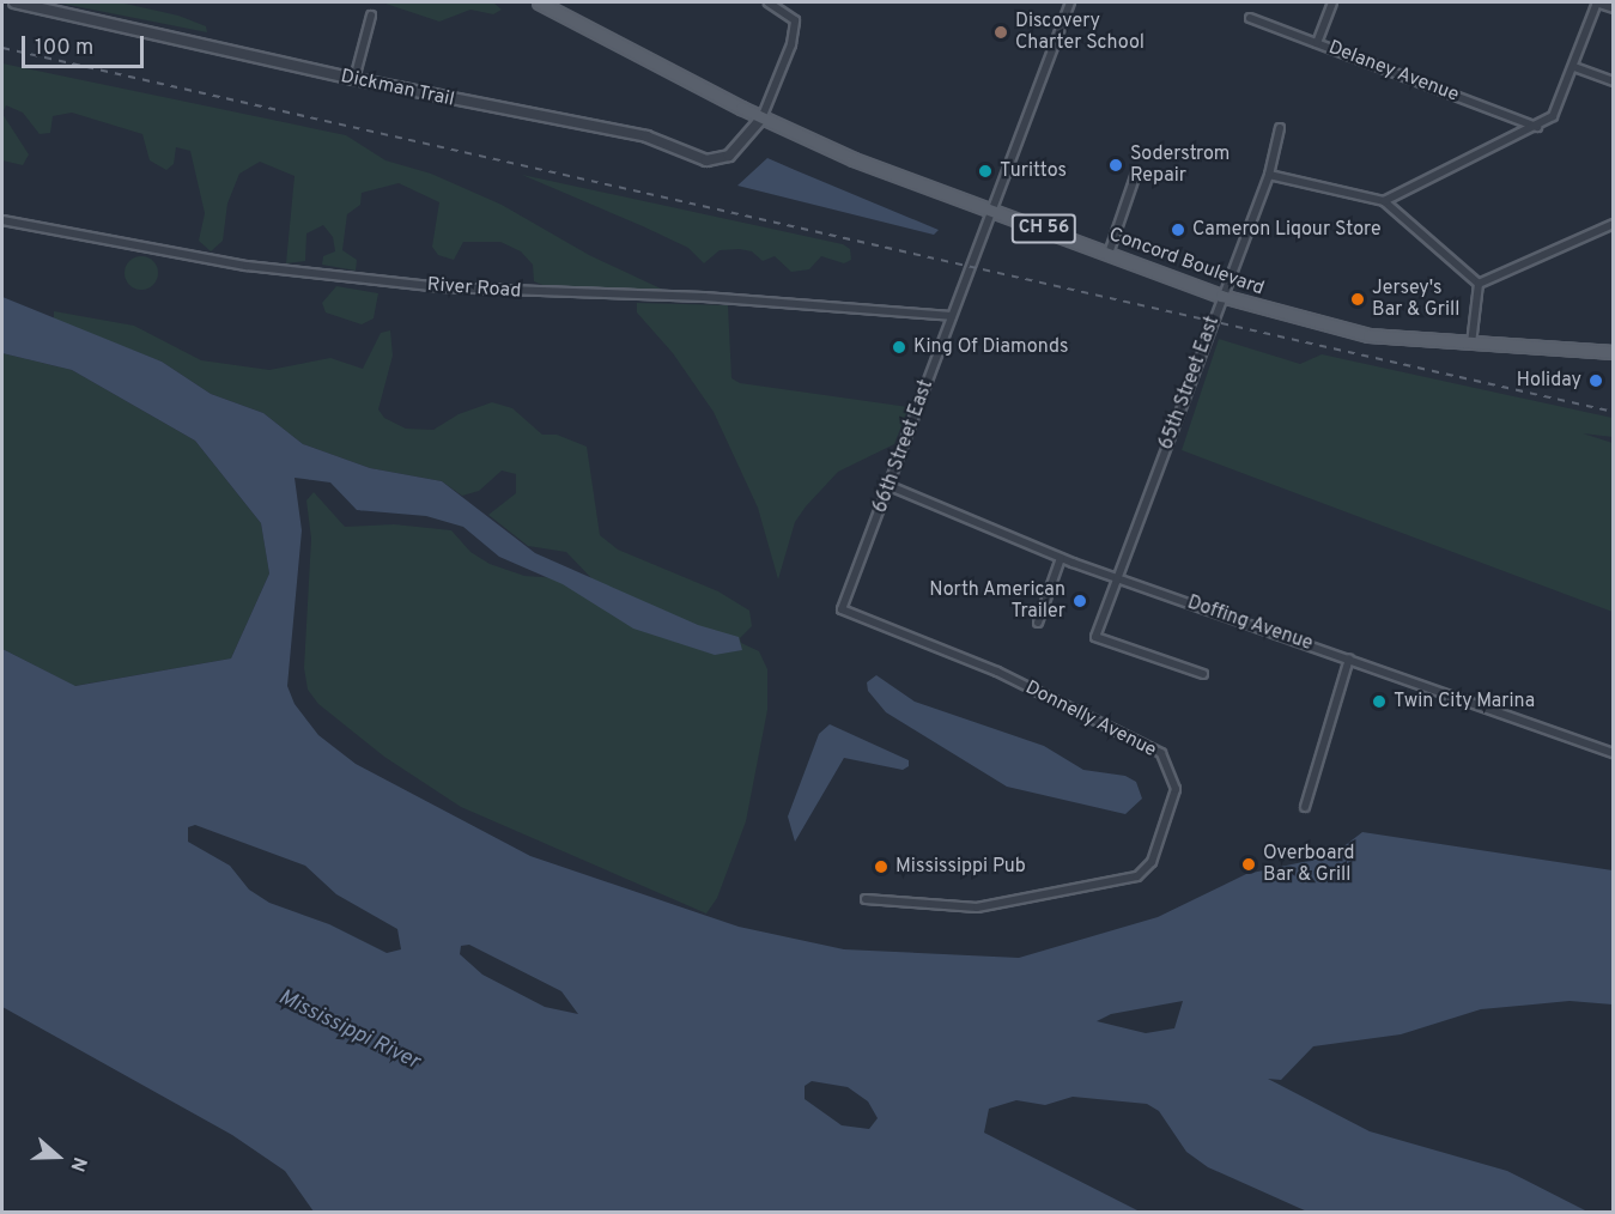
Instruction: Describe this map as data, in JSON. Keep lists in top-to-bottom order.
{
  "streets": {
    "main road": ["CH 56", "Concord Boulevard"],
    "street": [
      "Delaney Avenue",
      "Dickman Trail",
      "River Road",
      "65th Street East",
      "66th Street East",
      "Doffing Avenue",
      "Donnelly Avenue"
    ]
  },
  "crossings": [
    ["Dickman Trail", "Concord Boulevard"],
    ["Concord Boulevard", "65th Street East"],
    ["Concord Boulevard", "66th Street East"],
    ["River Road", "66th Street East"],
    ["65th Street East", "Doffing Avenue"],
    ["66th Street East", "Doffing Avenue"],
    ["66th Street East", "Donnelly Avenue"]
  ],
  "water": ["Mississippi River"],
  "places": [
    "Discovery Charter School",
    "Soderstrom Repair",
    "Turittos",
    "Cameron Liqour Store",
    "Jersey's Bar & Grill",
    "King Of Diamonds",
    "Holiday",
    "North American Trailer",
    "Twin City Marina",
    "Overboard Bar & Grill",
    "Mississippi Pub"
  ],
  "scale_bar": "100 m",
  "north": "right"
}
